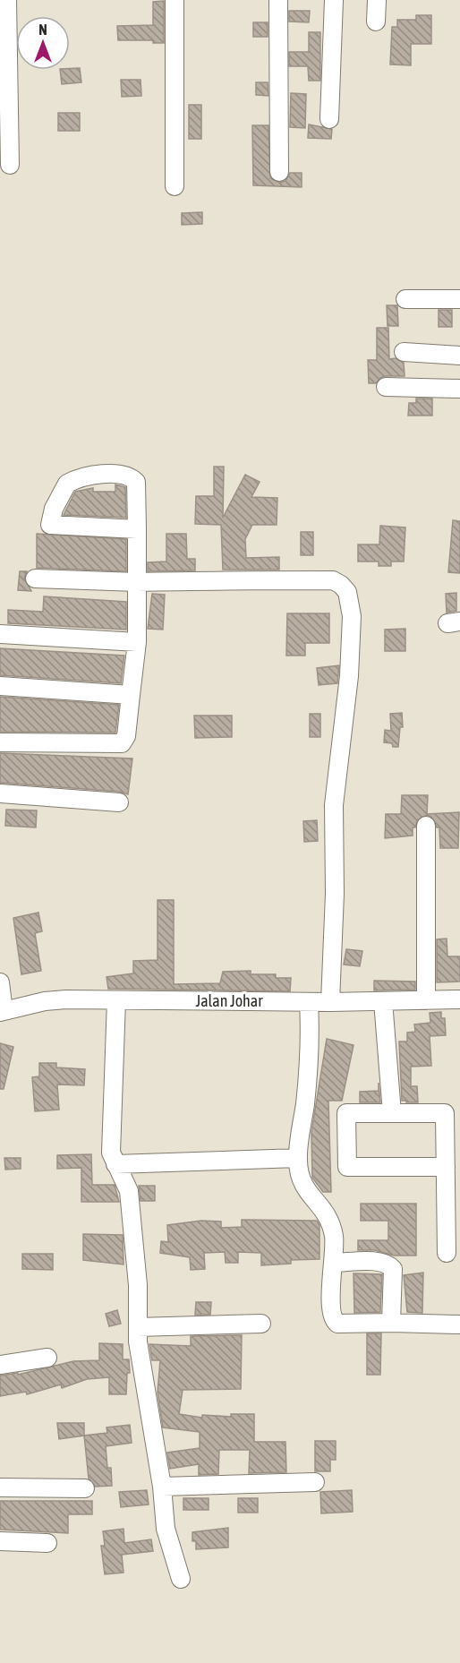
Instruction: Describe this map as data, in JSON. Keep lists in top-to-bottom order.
{
  "streets": {
    "street": ["Jalan Johar"]
  },
  "north": "top"
}
